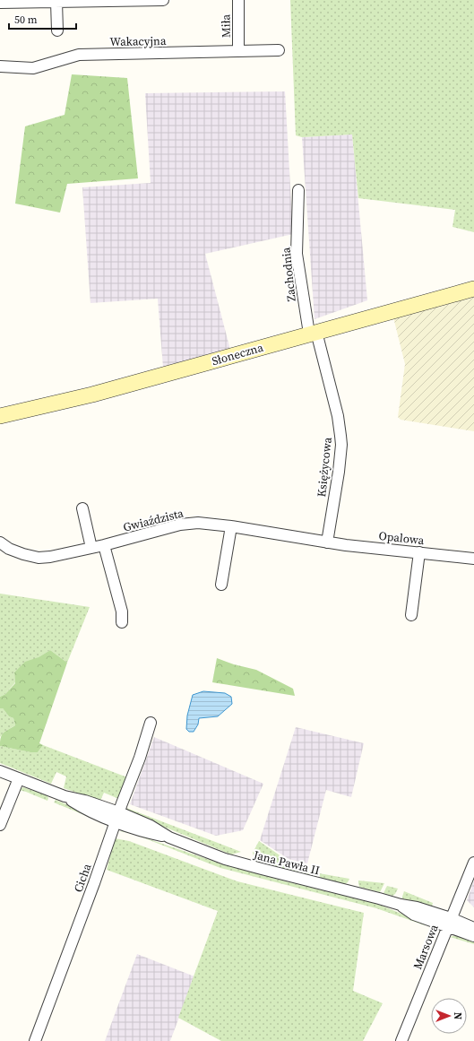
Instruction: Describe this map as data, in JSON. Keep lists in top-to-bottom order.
{
  "streets": {
    "street": [
      "Miła",
      "Wakacyjna",
      "Zachodnia",
      "Słoneczna",
      "Księżycowa",
      "Gwiaździsta",
      "Opalowa",
      "Jana Pawła II",
      "Cicha",
      "Marsowa"
    ]
  },
  "crossings": [
    ["Miła", "Wakacyjna"],
    ["Zachodnia", "Słoneczna"],
    ["Zachodnia", "Księżycowa"],
    ["Słoneczna", "Księżycowa"],
    ["Księżycowa", "Gwiaździsta"],
    ["Księżycowa", "Opalowa"],
    ["Gwiaździsta", "Opalowa"],
    ["Jana Pawła II", "Cicha"],
    ["Jana Pawła II", "Marsowa"]
  ],
  "scale_bar": "50 m",
  "north": "right"
}
